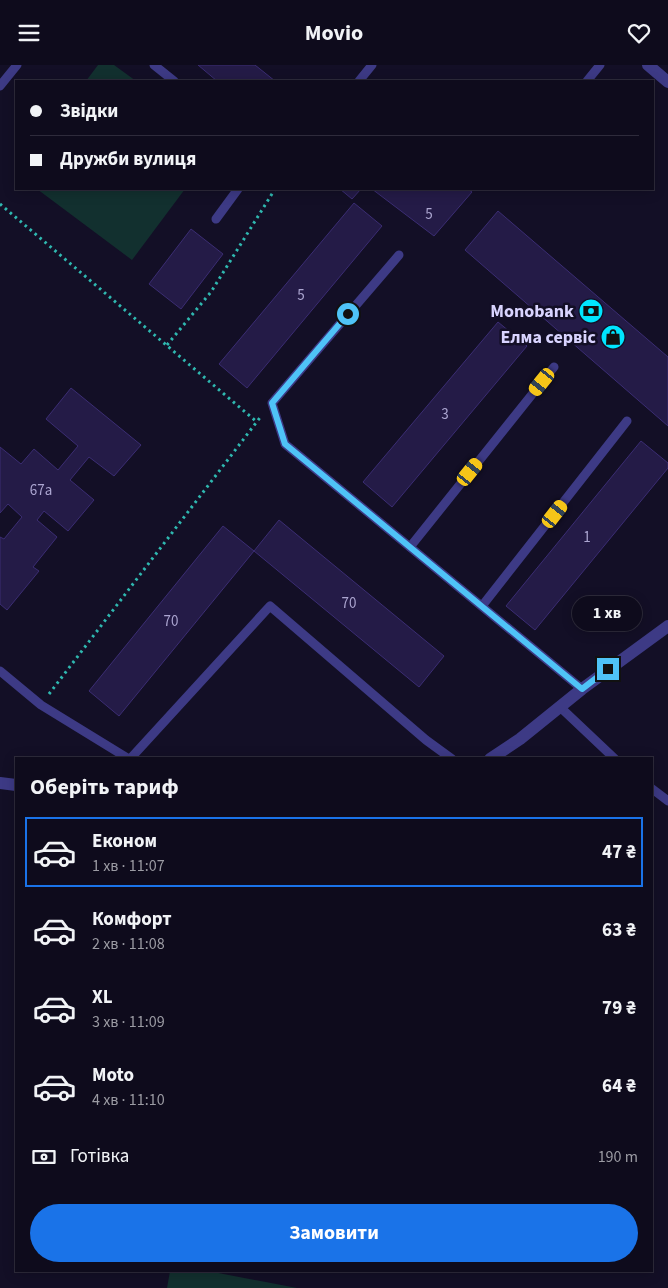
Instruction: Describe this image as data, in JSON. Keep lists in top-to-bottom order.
{
  "places": {
    "bank": ["Monobank"],
    "shop": ["Елма сервіс"]
  },
  "house_numbers": [
    "5",
    "5",
    "3",
    "67а",
    "1",
    "70",
    "70"
  ],
  "page": {
    "header": "Movio",
    "banner": ["Звідки", "Дружби вулиця"],
    "bubble": "1 хв",
    "heading": "Оберіть тариф",
    "list": [
      {
        "name": "Економ",
        "note": "1 хв · 11:07",
        "value": "47 ₴"
      },
      {
        "name": "Комфорт",
        "note": "2 хв · 11:08",
        "value": "63 ₴"
      },
      {
        "name": "XL",
        "note": "3 хв · 11:09",
        "value": "79 ₴"
      },
      {
        "name": "Moto",
        "note": "4 хв · 11:10",
        "value": "64 ₴"
      }
    ],
    "pay": ["Готівка", "190 m"],
    "buttons": "Замовити"
  }
}
